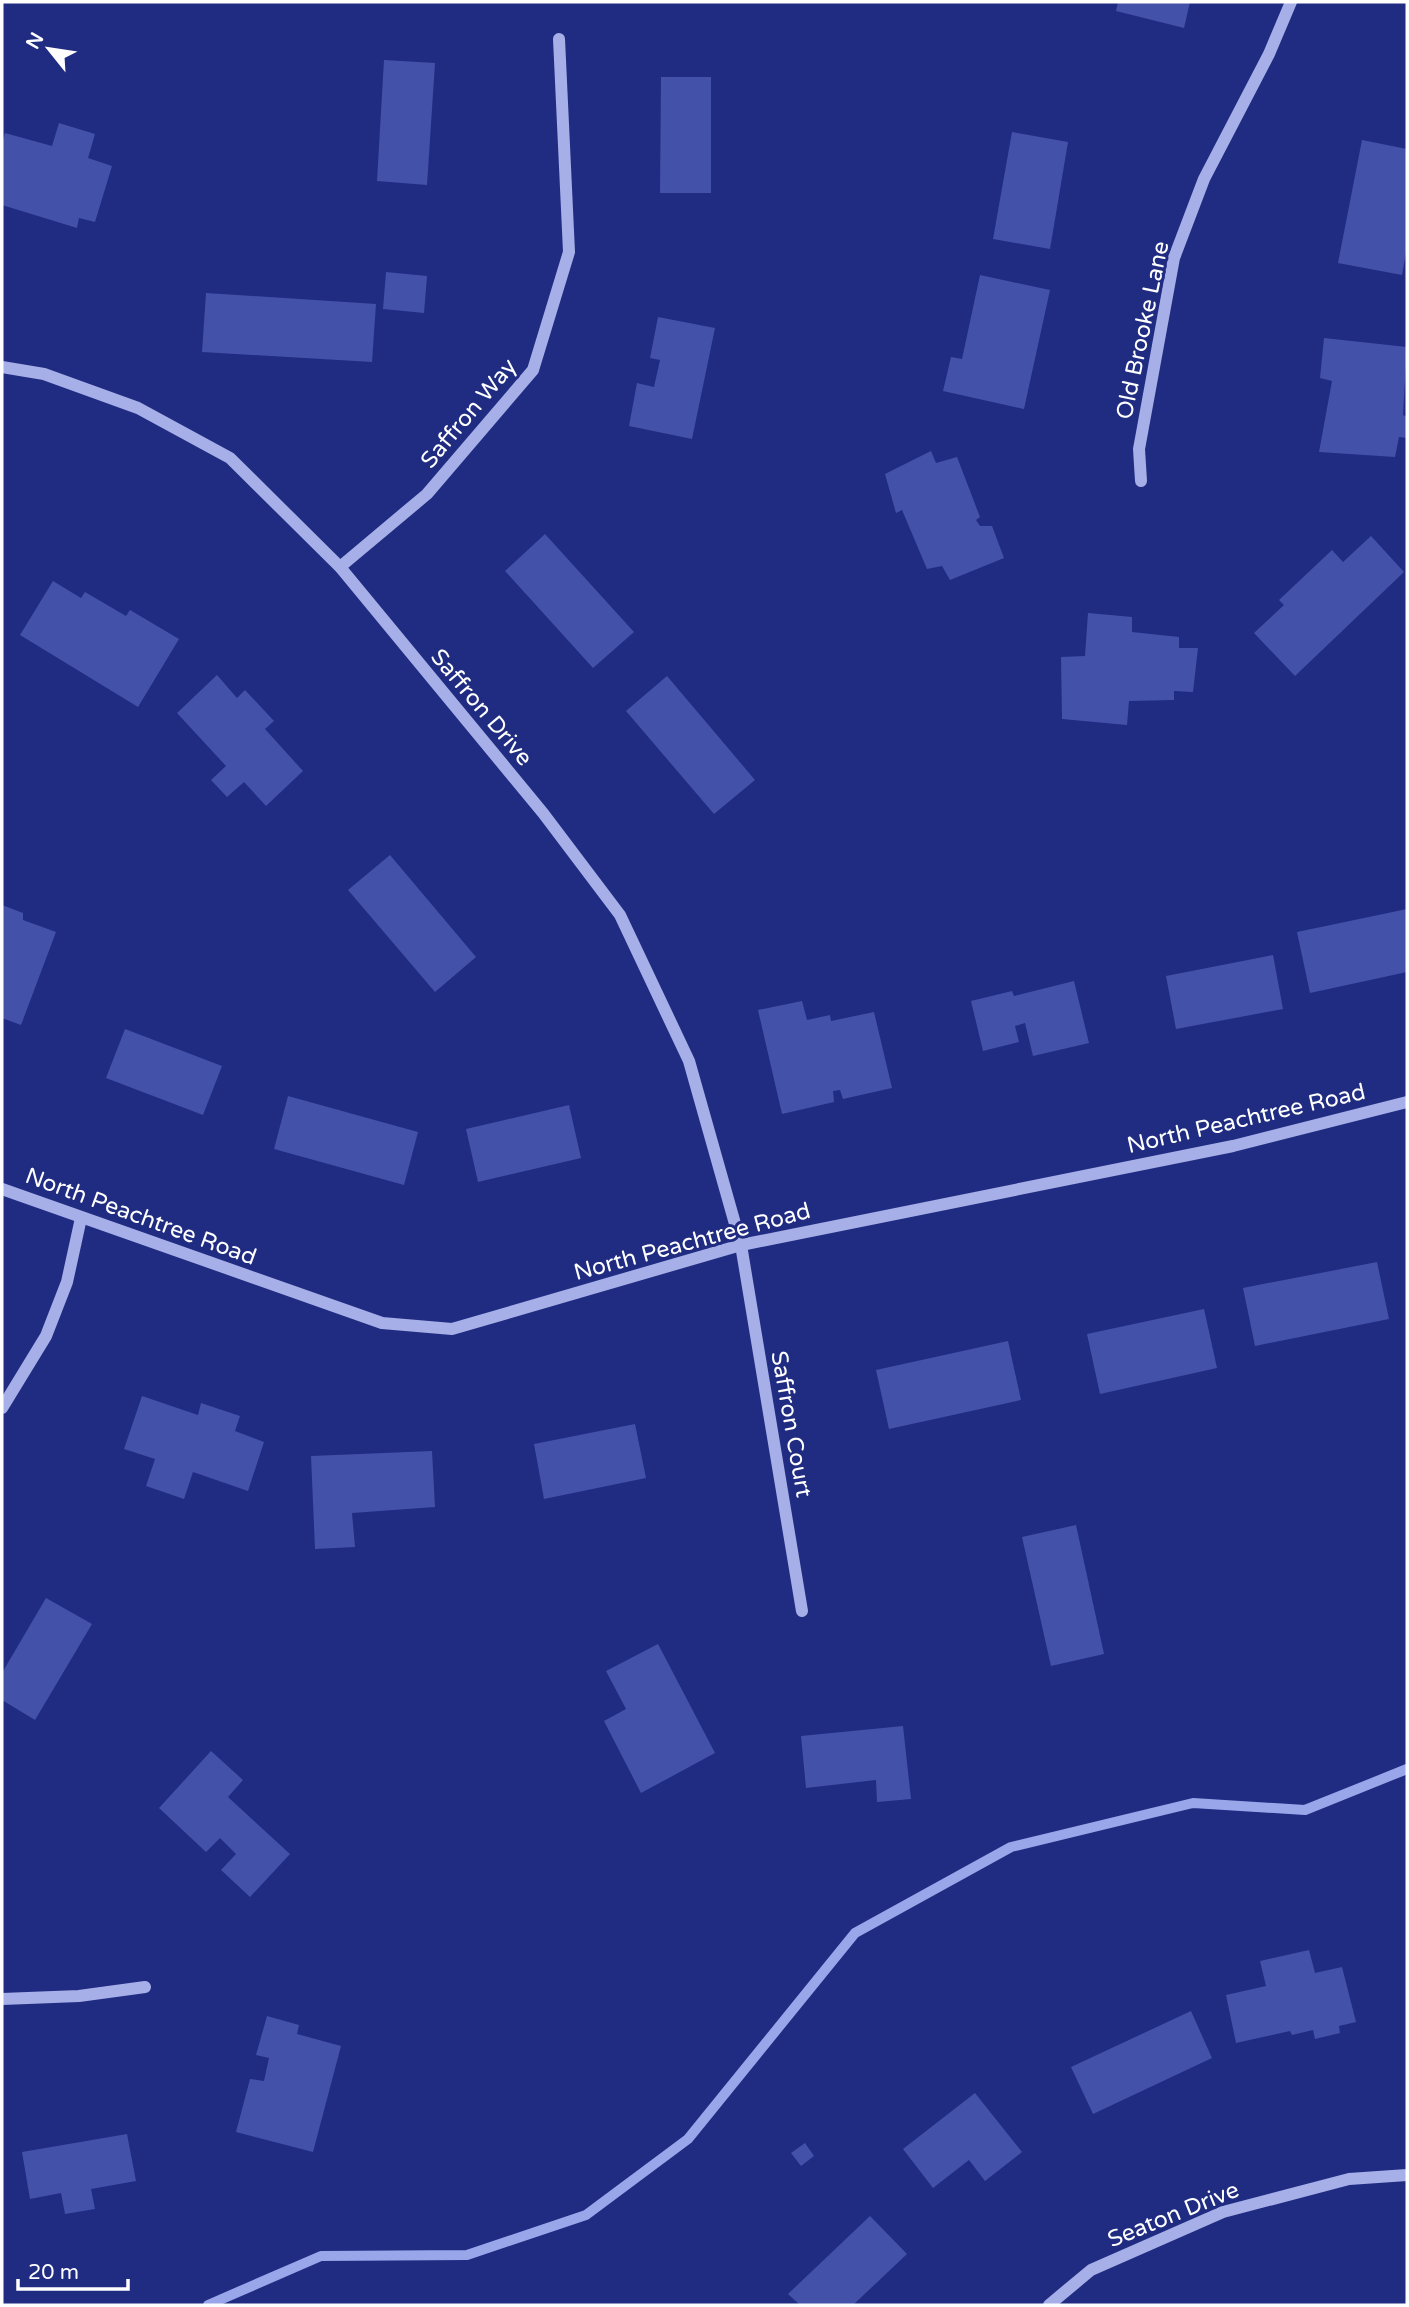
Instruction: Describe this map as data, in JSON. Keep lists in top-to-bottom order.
{
  "streets": {
    "street": [
      "Old Brooke Lane",
      "Saffron Way",
      "Saffron Drive",
      "North Peachtree Road",
      "Saffron Court",
      "Seaton Drive"
    ]
  },
  "crossings": [
    ["Saffron Way", "Saffron Drive"],
    ["Saffron Drive", "North Peachtree Road"],
    ["Saffron Drive", "Saffron Court"],
    ["North Peachtree Road", "Saffron Court"]
  ],
  "scale_bar": "20 m",
  "north": "top left"
}
